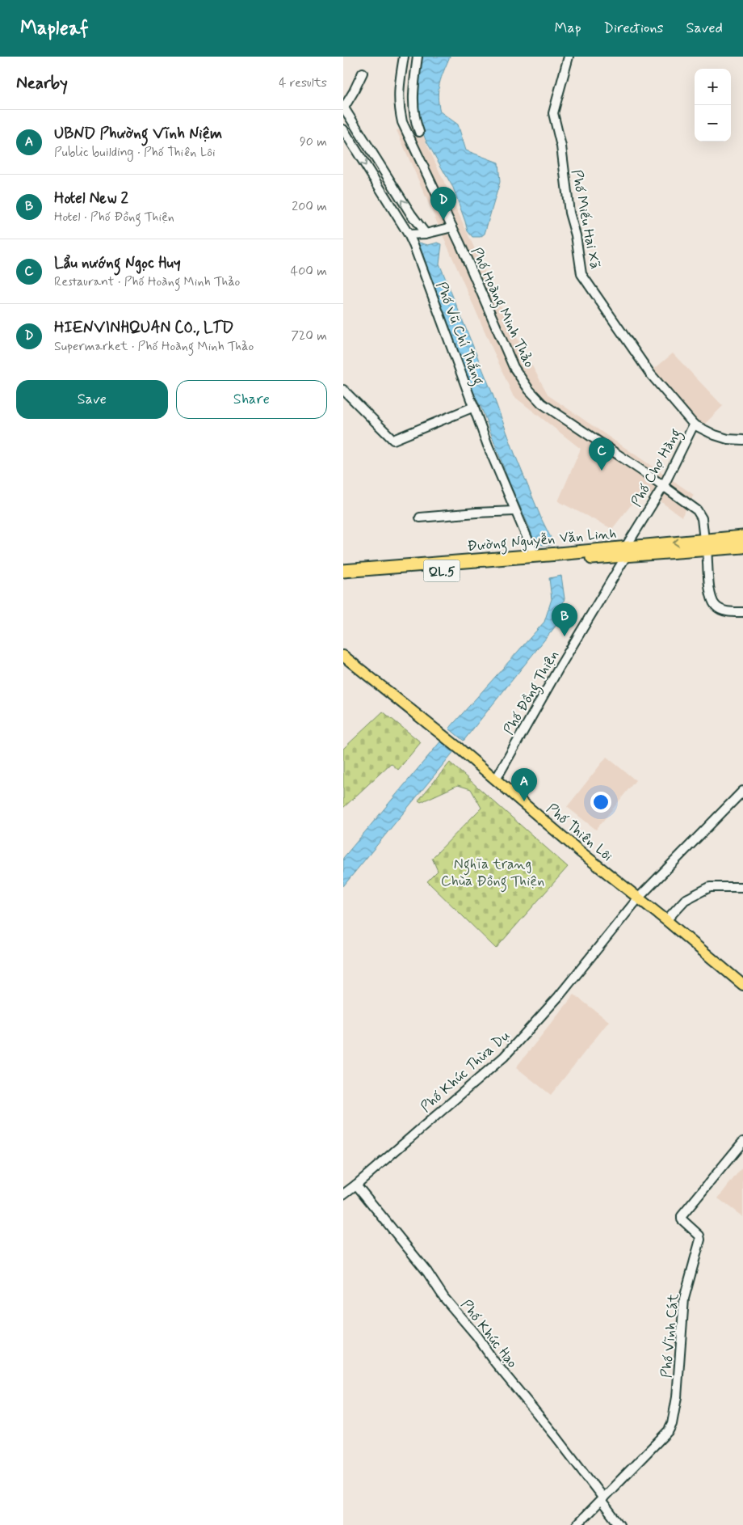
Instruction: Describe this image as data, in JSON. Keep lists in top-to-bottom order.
{
  "streets": {
    "highway": ["Đường Nguyễn Văn Linh", "QL.5"],
    "main road": ["Phố Thiên Lôi"],
    "street": [
      "Phố Miếu Hai Xã",
      "Phố Hoàng Minh Thảo",
      "Phố Vũ Chí Thắng",
      "Phố Chợ Hàng",
      "Phố Đồng Thiện",
      "Phố Khúc Thừa Dụ",
      "Phố Khúc Hạo",
      "Phố Vĩnh Cát"
    ]
  },
  "crossings": [
    ["Phố Miếu Hai Xã", "Phố Chợ Hàng"],
    ["Phố Hoàng Minh Thảo", "Phố Chợ Hàng"],
    ["Phố Hoàng Minh Thảo", "Đường Nguyễn Văn Linh"],
    ["Phố Vũ Chí Thắng", "Đường Nguyễn Văn Linh"],
    ["Phố Chợ Hàng", "Đường Nguyễn Văn Linh"],
    ["Phố Chợ Hàng", "Phố Đồng Thiện"],
    ["Đường Nguyễn Văn Linh", "Phố Đồng Thiện"],
    ["Phố Đồng Thiện", "Phố Thiên Lôi"],
    ["Phố Thiên Lôi", "Phố Khúc Thừa Dụ"],
    ["Phố Khúc Thừa Dụ", "Phố Khúc Hạo"],
    ["Phố Khúc Hạo", "Phố Vĩnh Cát"]
  ],
  "parks": ["Nghĩa trang Chùa Đồng Thiện"],
  "page": {
    "header": "Mapleaf",
    "nav": ["Map", "Directions", "Saved"],
    "heading": ["Nearby", "4 results"],
    "map_buttons": ["+", "−"],
    "list": [
      {
        "mark": "A",
        "name": "UBND Phường Vĩnh Niệm",
        "note": "Public building · Phố Thiên Lôi",
        "value": "90 m"
      },
      {
        "mark": "B",
        "name": "Hotel New 2",
        "note": "Hotel · Phố Đồng Thiện",
        "value": "200 m"
      },
      {
        "mark": "C",
        "name": "Lẩu nướng Ngọc Huy",
        "note": "Restaurant · Phố Hoàng Minh Thảo",
        "value": "400 m"
      },
      {
        "mark": "D",
        "name": "HIENVINHQUAN CO., LTD",
        "note": "Supermarket · Phố Hoàng Minh Thảo",
        "value": "720 m"
      }
    ],
    "pins": [
      "D",
      "C",
      "B",
      "A"
    ],
    "buttons": ["Save", "Share"]
  }
}
